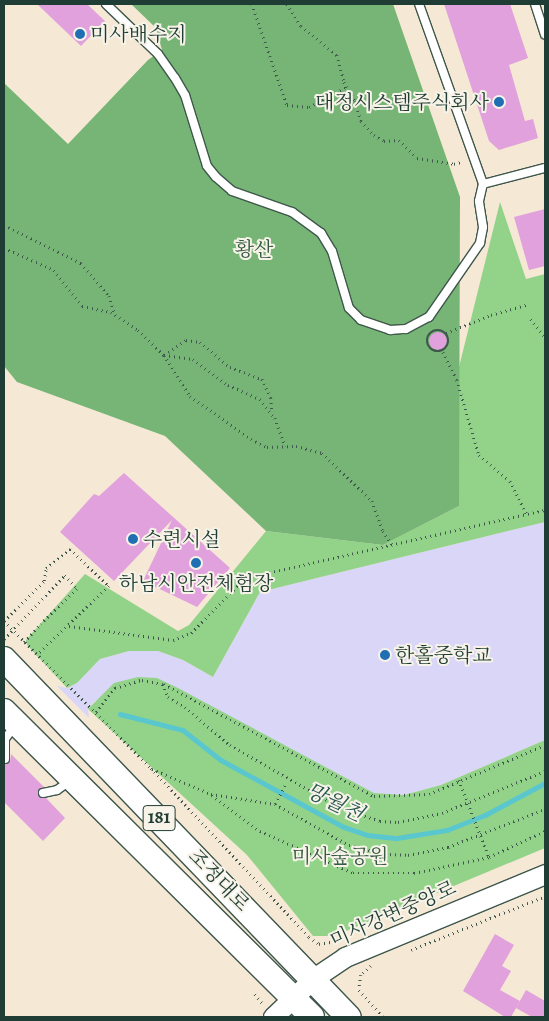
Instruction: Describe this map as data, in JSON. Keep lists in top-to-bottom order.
{
  "streets": {
    "main road": ["181", "조정대로"],
    "street": ["미사강변중앙로"]
  },
  "crossings": [
    ["조정대로", "미사강변중앙로"]
  ],
  "water": ["망월천"],
  "parks": ["황산", "미사숲공원"],
  "places": [
    "미사배수지",
    "대정시스템주식회사",
    "수련시설",
    "하남시안전체험장",
    "한홀중학교"
  ]
}
